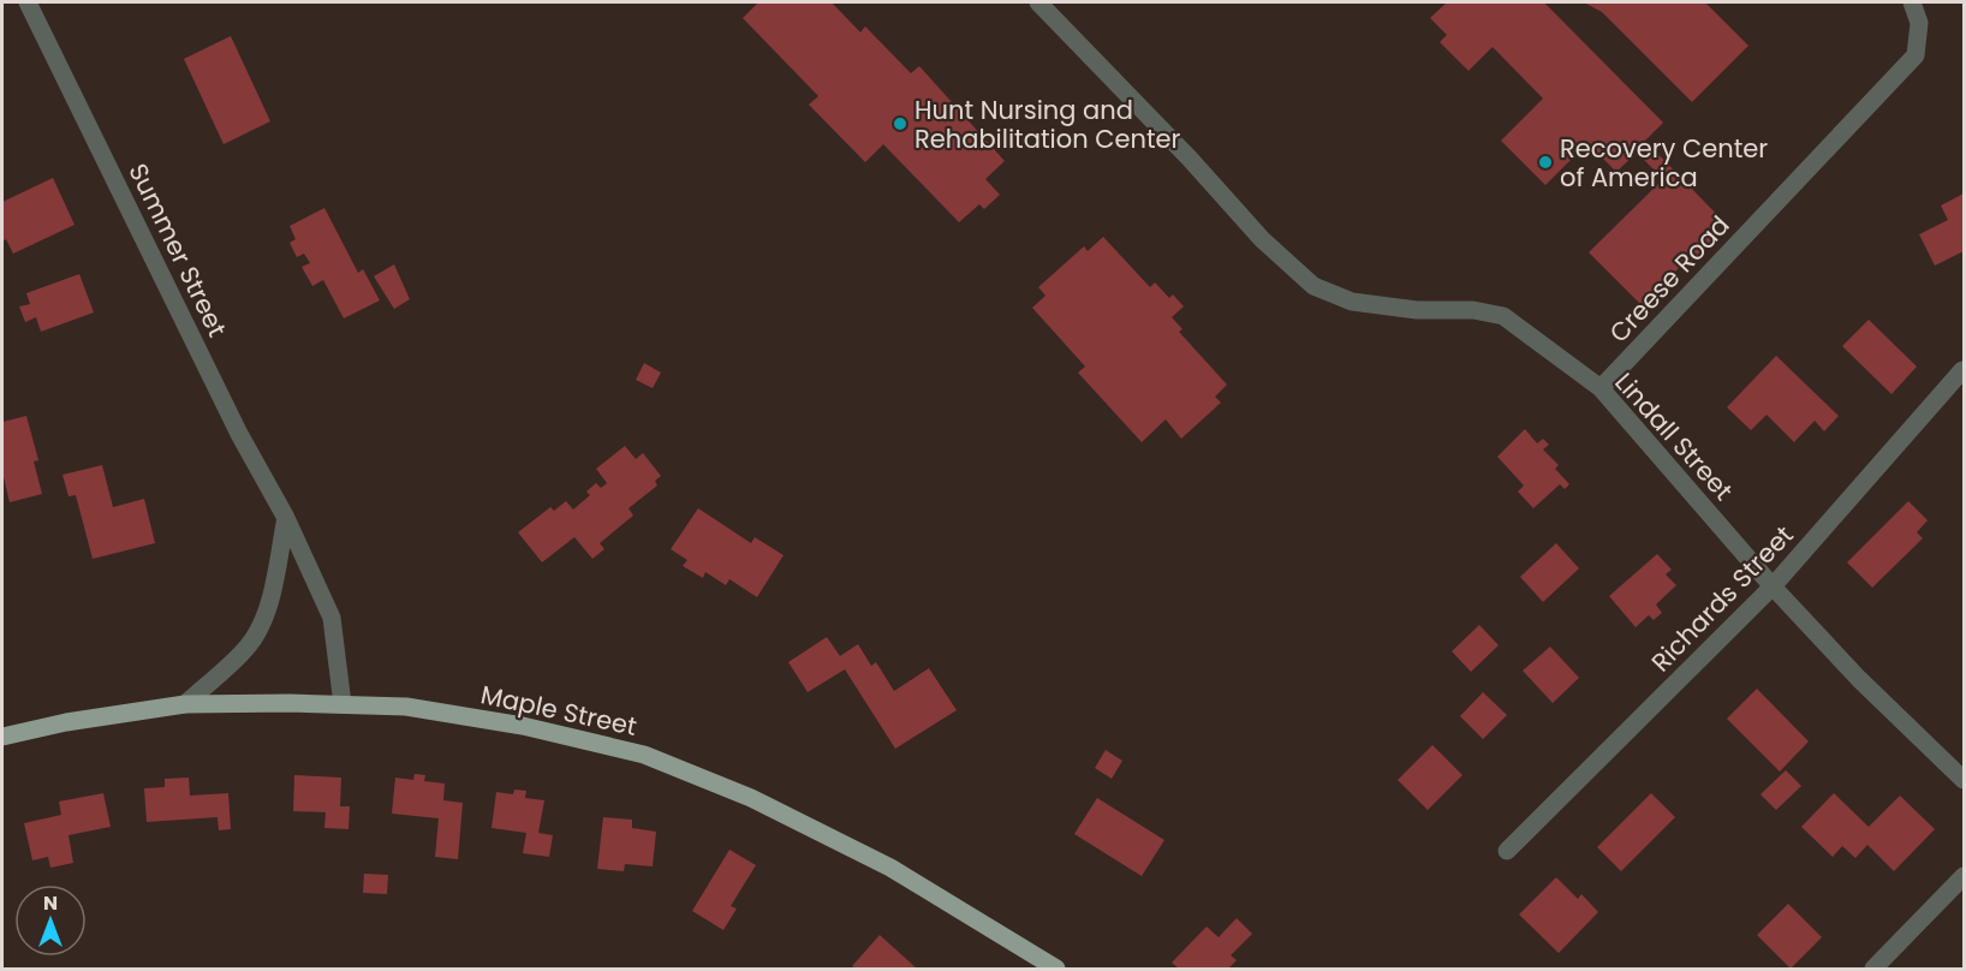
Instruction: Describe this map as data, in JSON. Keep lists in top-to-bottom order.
{
  "streets": {
    "main road": ["Maple Street"],
    "street": [
      "Summer Street",
      "Creese Road",
      "Lindall Street",
      "Richards Street"
    ]
  },
  "crossings": [
    ["Summer Street", "Maple Street"],
    ["Creese Road", "Lindall Street"],
    ["Lindall Street", "Richards Street"]
  ],
  "places": ["Hunt Nursing and Rehabilitation Center", "Recovery Center of America"],
  "north": "top"
}
